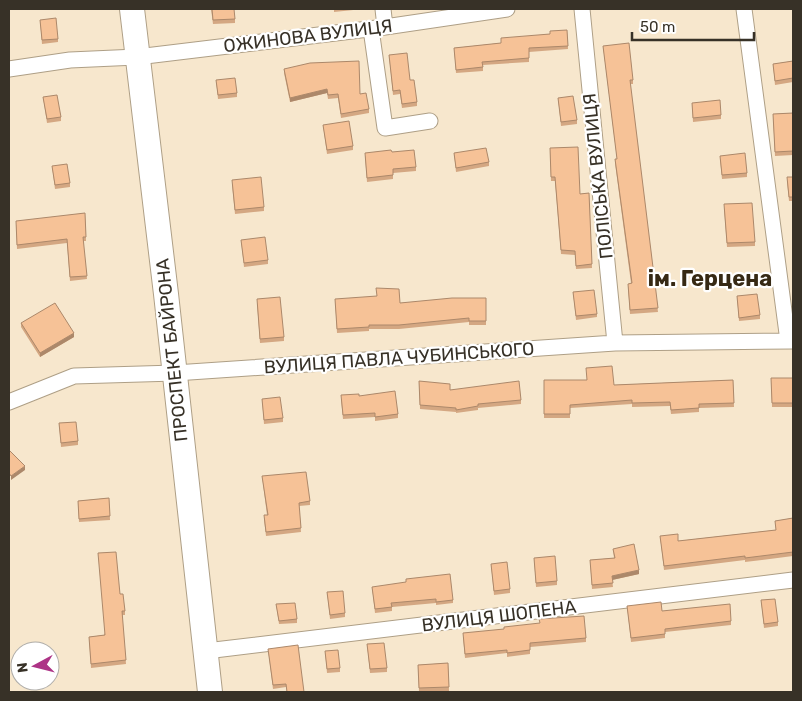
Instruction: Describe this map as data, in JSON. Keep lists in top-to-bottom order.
{
  "streets": {
    "main road": ["ПРОСПЕКТ БАЙРОНА"],
    "street": [
      "ОЖИНОВА ВУЛИЦЯ",
      "ПОЛІСЬКА ВУЛИЦЯ",
      "ВУЛИЦЯ ПАВЛА ЧУБИНСЬКОГО",
      "ВУЛИЦЯ ШОПЕНА"
    ]
  },
  "crossings": [
    ["ОЖИНОВА ВУЛИЦЯ", "ПРОСПЕКТ БАЙРОНА"],
    ["ПОЛІСЬКА ВУЛИЦЯ", "ВУЛИЦЯ ПАВЛА ЧУБИНСЬКОГО"],
    ["ПРОСПЕКТ БАЙРОНА", "ВУЛИЦЯ ПАВЛА ЧУБИНСЬКОГО"],
    ["ПРОСПЕКТ БАЙРОНА", "ВУЛИЦЯ ШОПЕНА"]
  ],
  "districts": ["ім. Герцена"],
  "scale_bar": "50 m",
  "north": "left"
}
